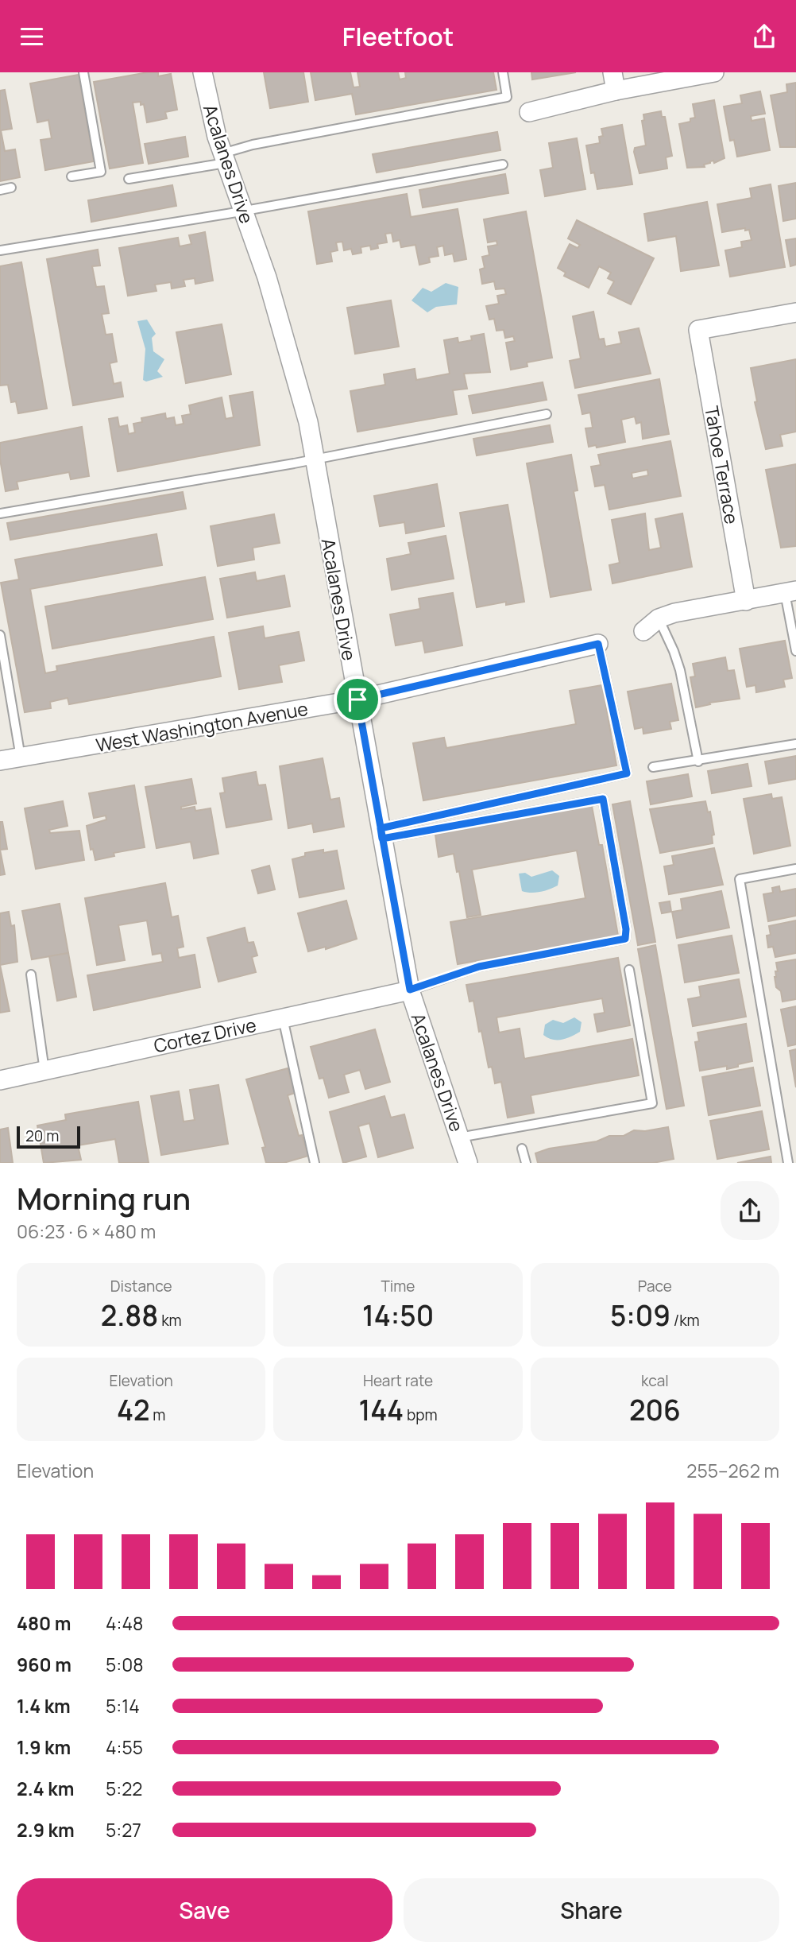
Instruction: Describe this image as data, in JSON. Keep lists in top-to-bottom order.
{
  "streets": {
    "street": [
      "Acalanes Drive",
      "Tahoe Terrace",
      "West Washington Avenue",
      "Cortez Drive"
    ]
  },
  "crossings": [
    ["Acalanes Drive", "West Washington Avenue"],
    ["Acalanes Drive", "Cortez Drive"]
  ],
  "scale_bar": "20 m",
  "page": {
    "header": "Fleetfoot",
    "scale": "20 m",
    "heading": ["Morning run", "06:23 · 6 × 480 m"],
    "stats": [
      ["Distance", "2.88 km"],
      ["Time", "14:50"],
      ["Pace", "5:09 /km"],
      ["Elevation", "42 m"],
      ["Heart rate", "144 bpm"],
      ["kcal", "206"]
    ],
    "chart": ["Elevation", "255–262 m"],
    "list": [
      {
        "name": "480 m",
        "note": "4:48"
      },
      {
        "name": "960 m",
        "note": "5:08"
      },
      {
        "name": "1.4 km",
        "note": "5:14"
      },
      {
        "name": "1.9 km",
        "note": "4:55"
      },
      {
        "name": "2.4 km",
        "note": "5:22"
      },
      {
        "name": "2.9 km",
        "note": "5:27"
      }
    ],
    "buttons": ["Save", "Share"]
  }
}
